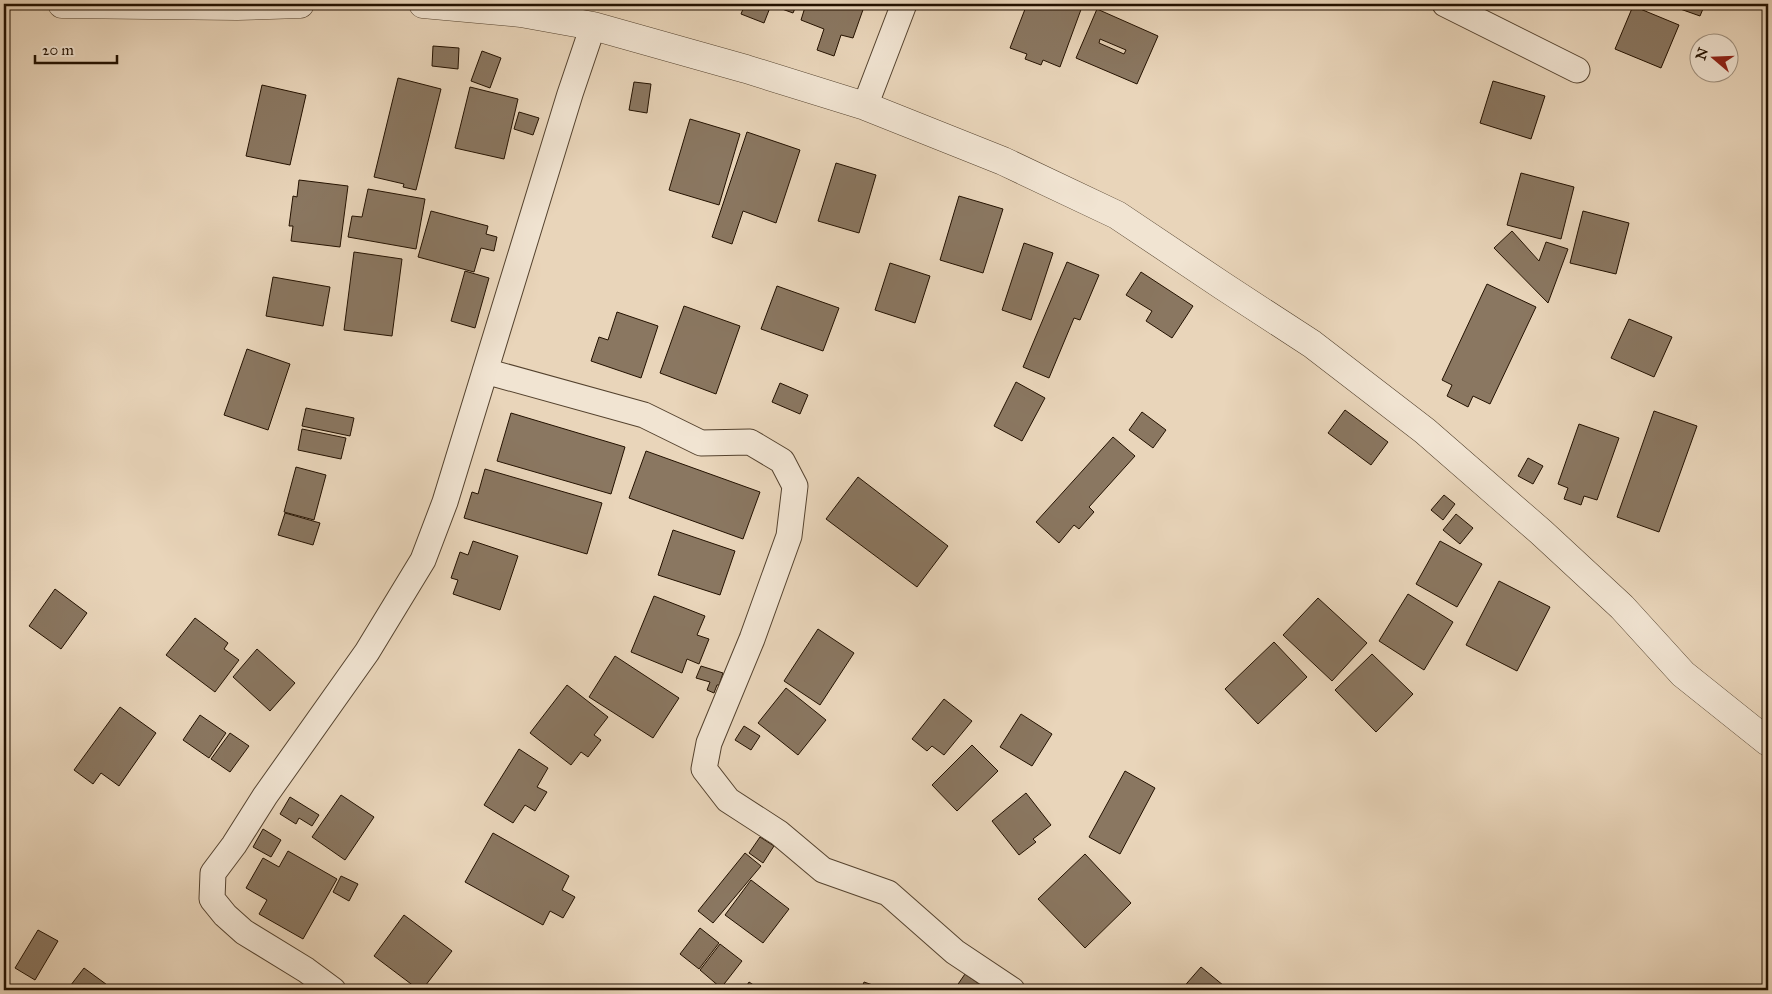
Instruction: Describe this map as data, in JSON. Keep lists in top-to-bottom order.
{
  "scale_bar": "20 m",
  "north": "left"
}
